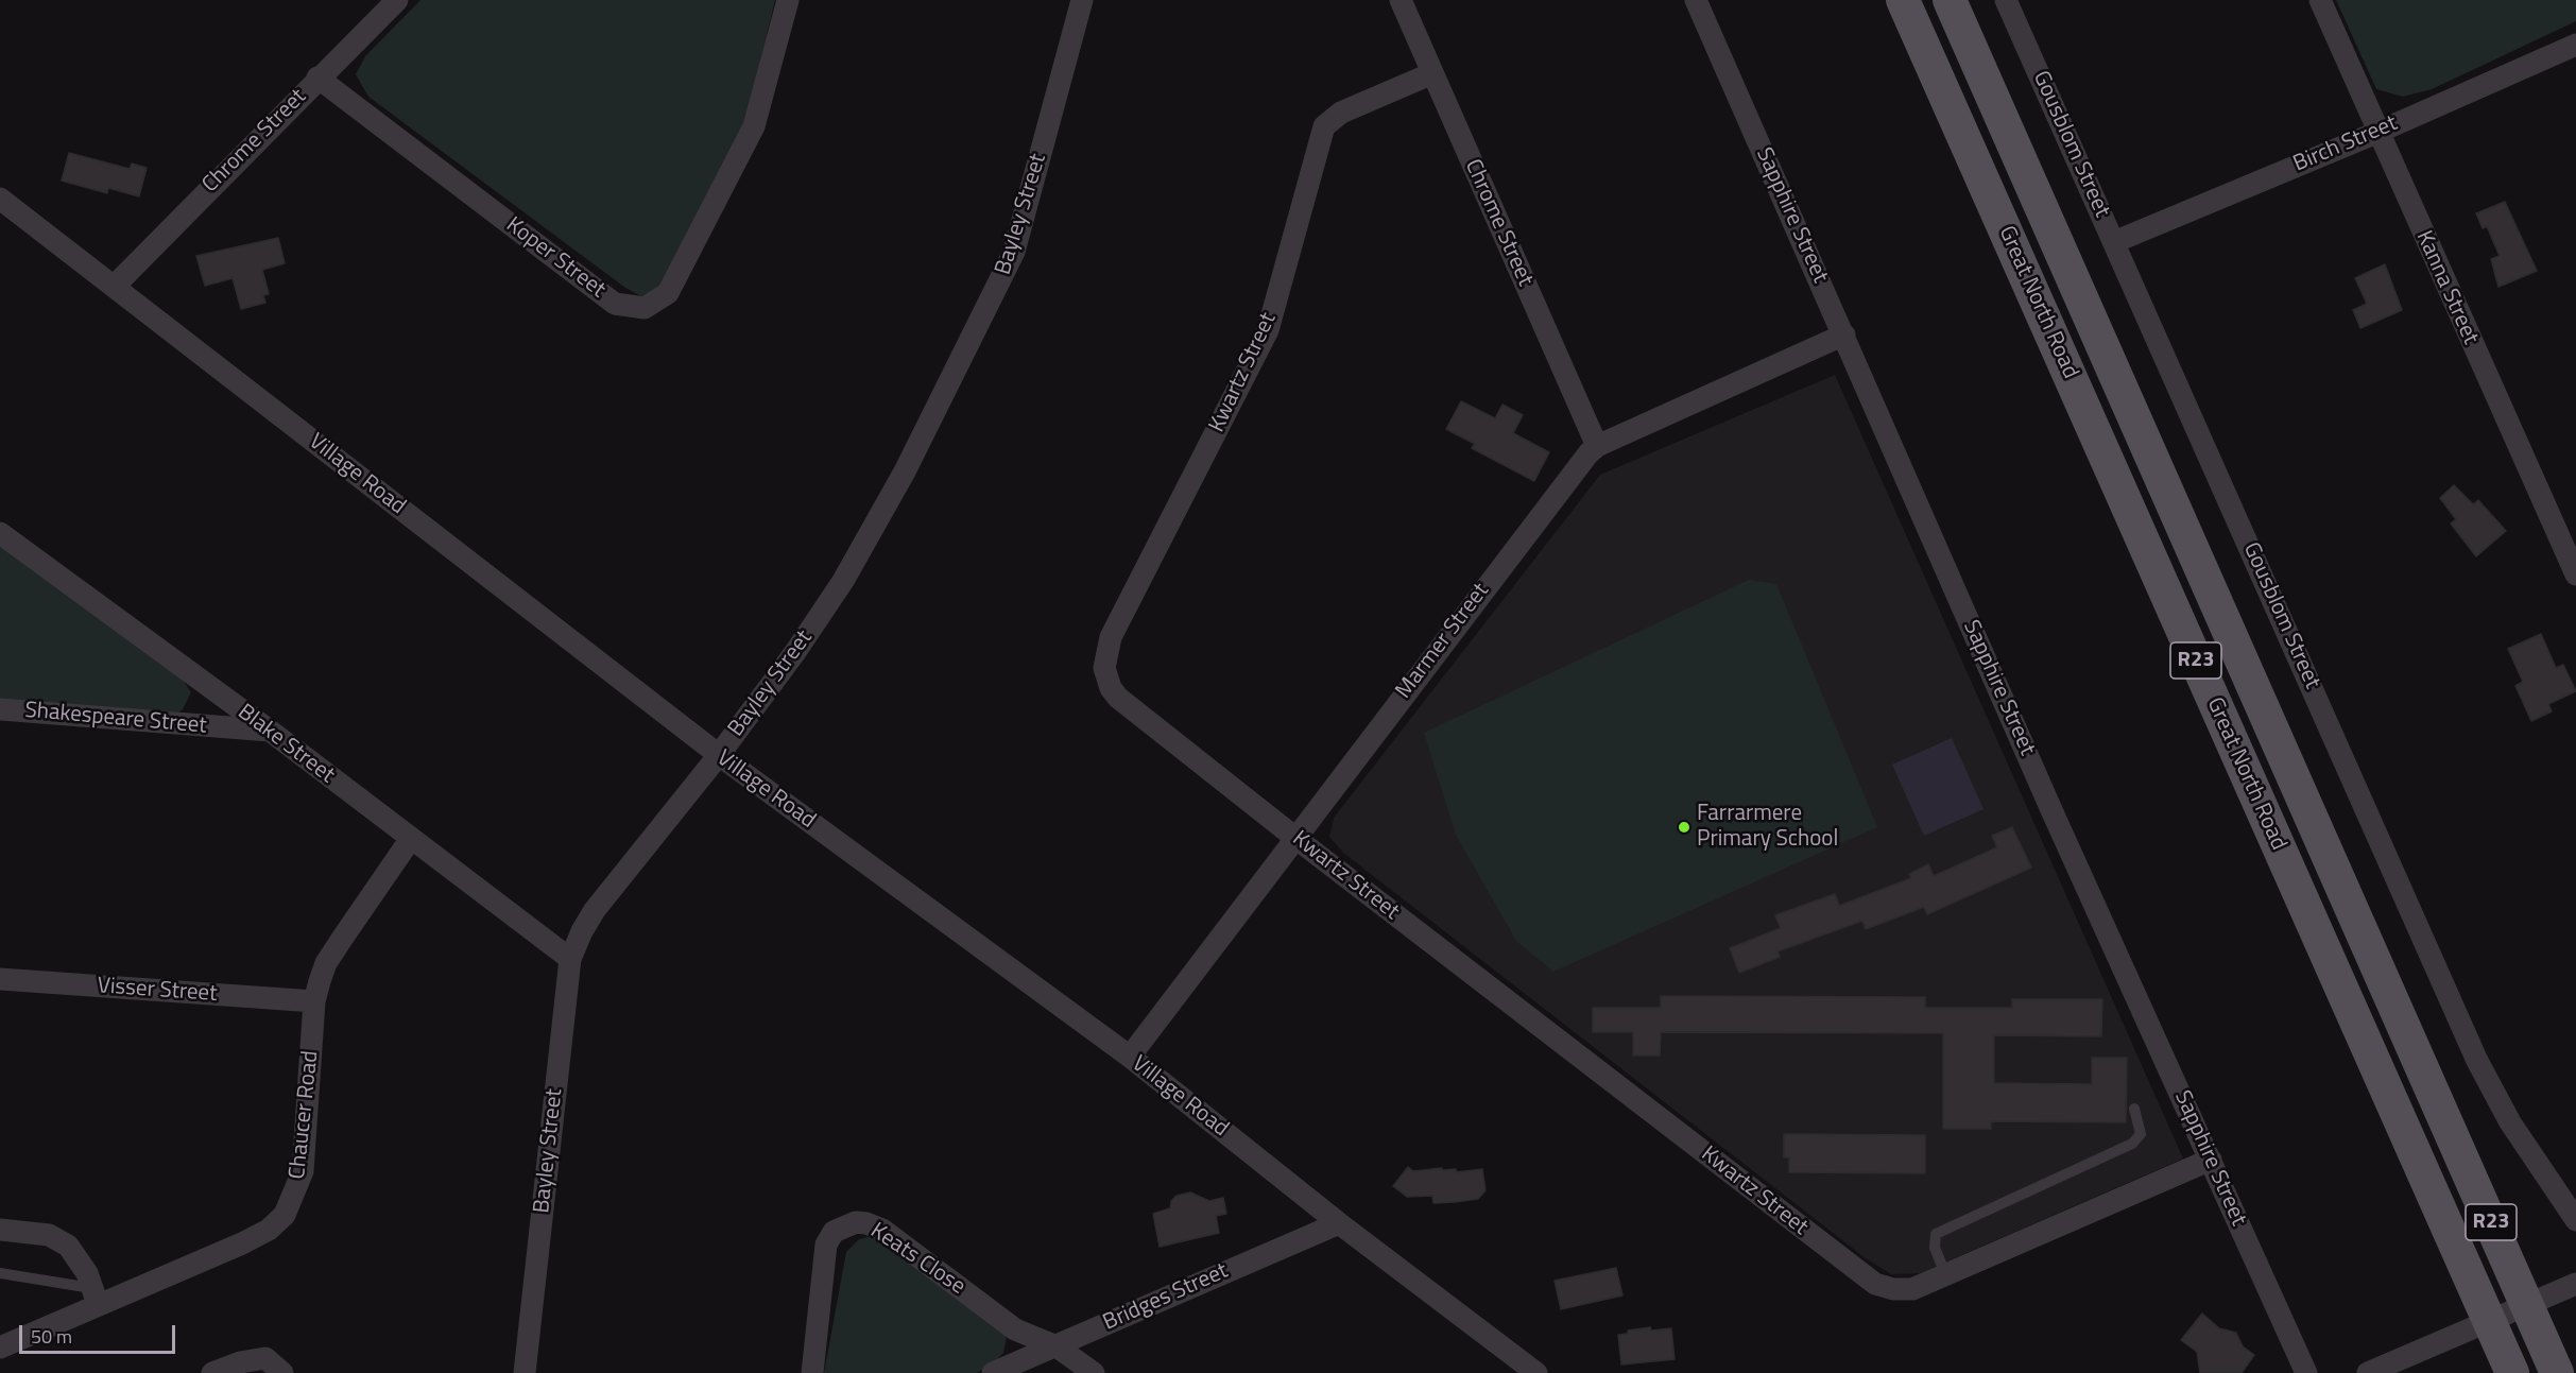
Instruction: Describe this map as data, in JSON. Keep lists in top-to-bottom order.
{
  "streets": {
    "main road": ["Great North Road", "R23"],
    "street": [
      "Chrome Street",
      "Gousblom Street",
      "Birch Street",
      "Bayley Street",
      "Sapphire Street",
      "Koper Street",
      "Kanna Street",
      "Kwartz Street",
      "Village Road",
      "Marmer Street",
      "Shakespeare Street",
      "Blake Street",
      "Visser Street",
      "Chaucer Road",
      "Keats Close",
      "Bridges Street"
    ]
  },
  "crossings": [
    ["Chrome Street", "Koper Street"],
    ["Chrome Street", "Kwartz Street"],
    ["Chrome Street", "Village Road"],
    ["Chrome Street", "Marmer Street"],
    ["Gousblom Street", "Birch Street"],
    ["Birch Street", "Kanna Street"],
    ["Bayley Street", "Village Road"],
    ["Bayley Street", "Blake Street"],
    ["Sapphire Street", "Kwartz Street"],
    ["Sapphire Street", "Marmer Street"],
    ["Kwartz Street", "Marmer Street"],
    ["Village Road", "Marmer Street"],
    ["Village Road", "Bridges Street"],
    ["Shakespeare Street", "Blake Street"],
    ["Blake Street", "Chaucer Road"],
    ["Visser Street", "Chaucer Road"],
    ["Keats Close", "Bridges Street"]
  ],
  "places": ["Farrarmere Primary School"],
  "scale_bar": "50 m"
}
